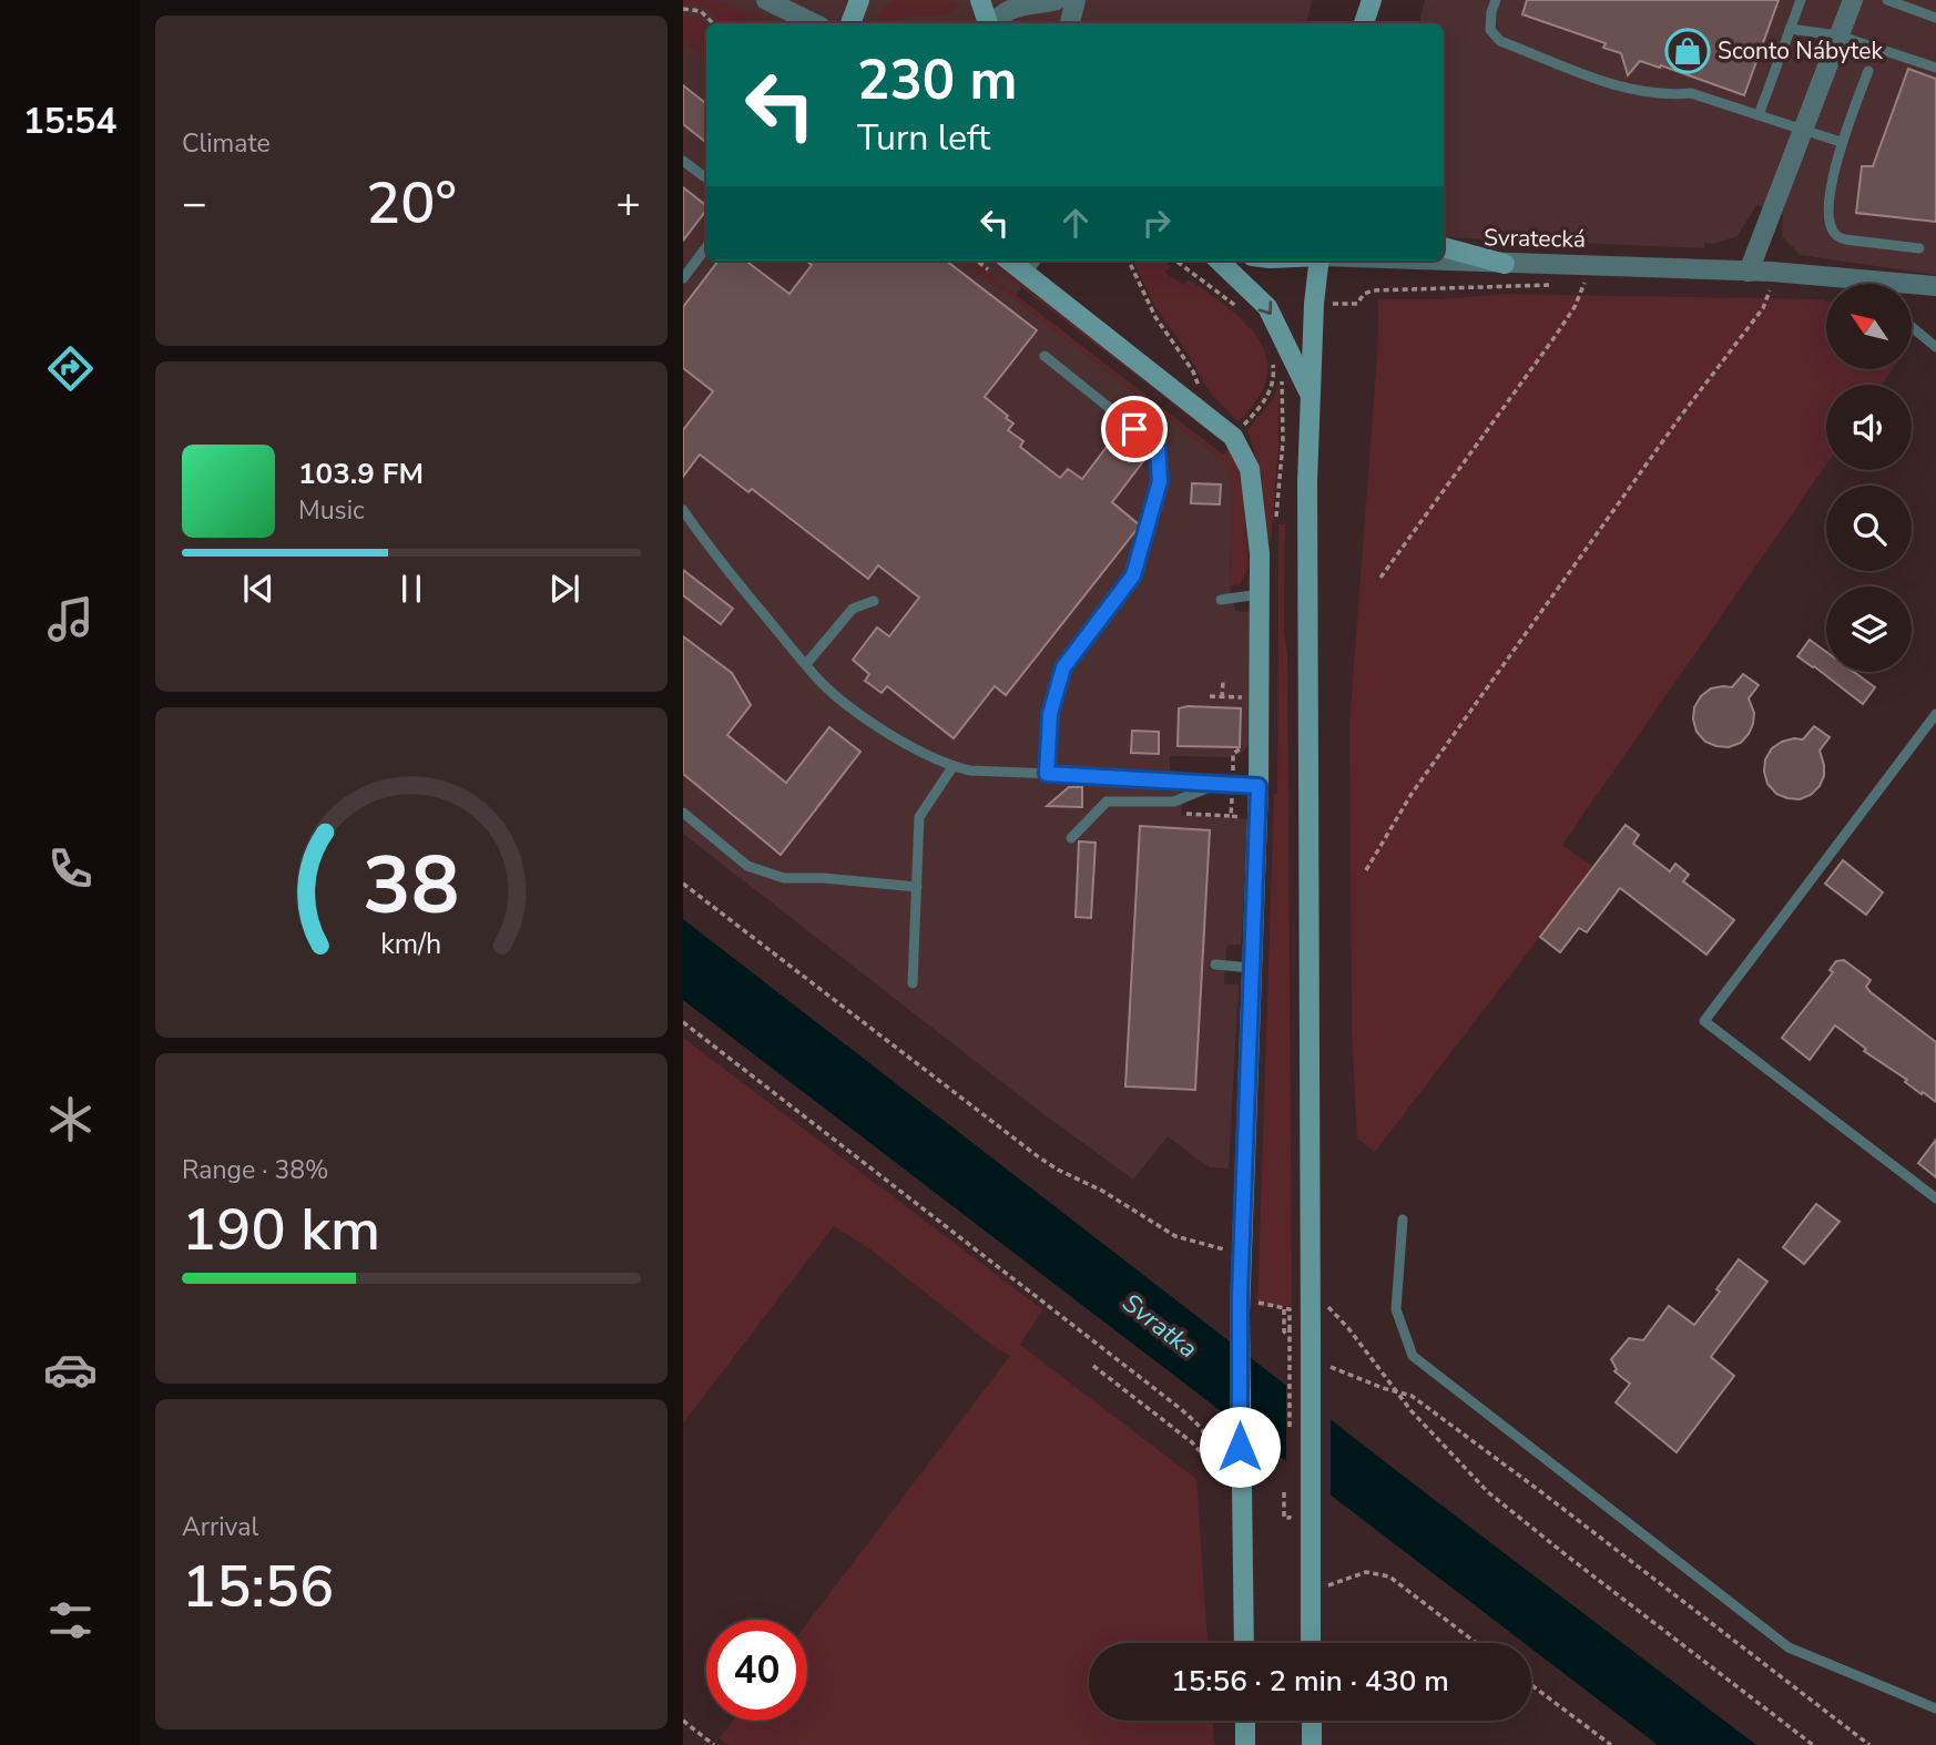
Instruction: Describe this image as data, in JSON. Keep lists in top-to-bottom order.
{
  "streets": {
    "street": ["Svratecká"]
  },
  "water": ["Svratka"],
  "places": {
    "shop": ["Sconto Nábytek"]
  },
  "north": "top left",
  "page": {
    "tabs": "15:54",
    "tile": [
      "Climate",
      ["Range · 38%", "190 km"],
      ["Arrival", "15:56"]
    ],
    "turn": ["230 m", "Turn left"],
    "heat": ["−", "20°", "+"],
    "song": ["103.9 FM", "Music"],
    "limit": "40",
    "trip": "15:56 · 2 min · 430 m",
    "gauge": ["38", "km/h"]
  }
}
